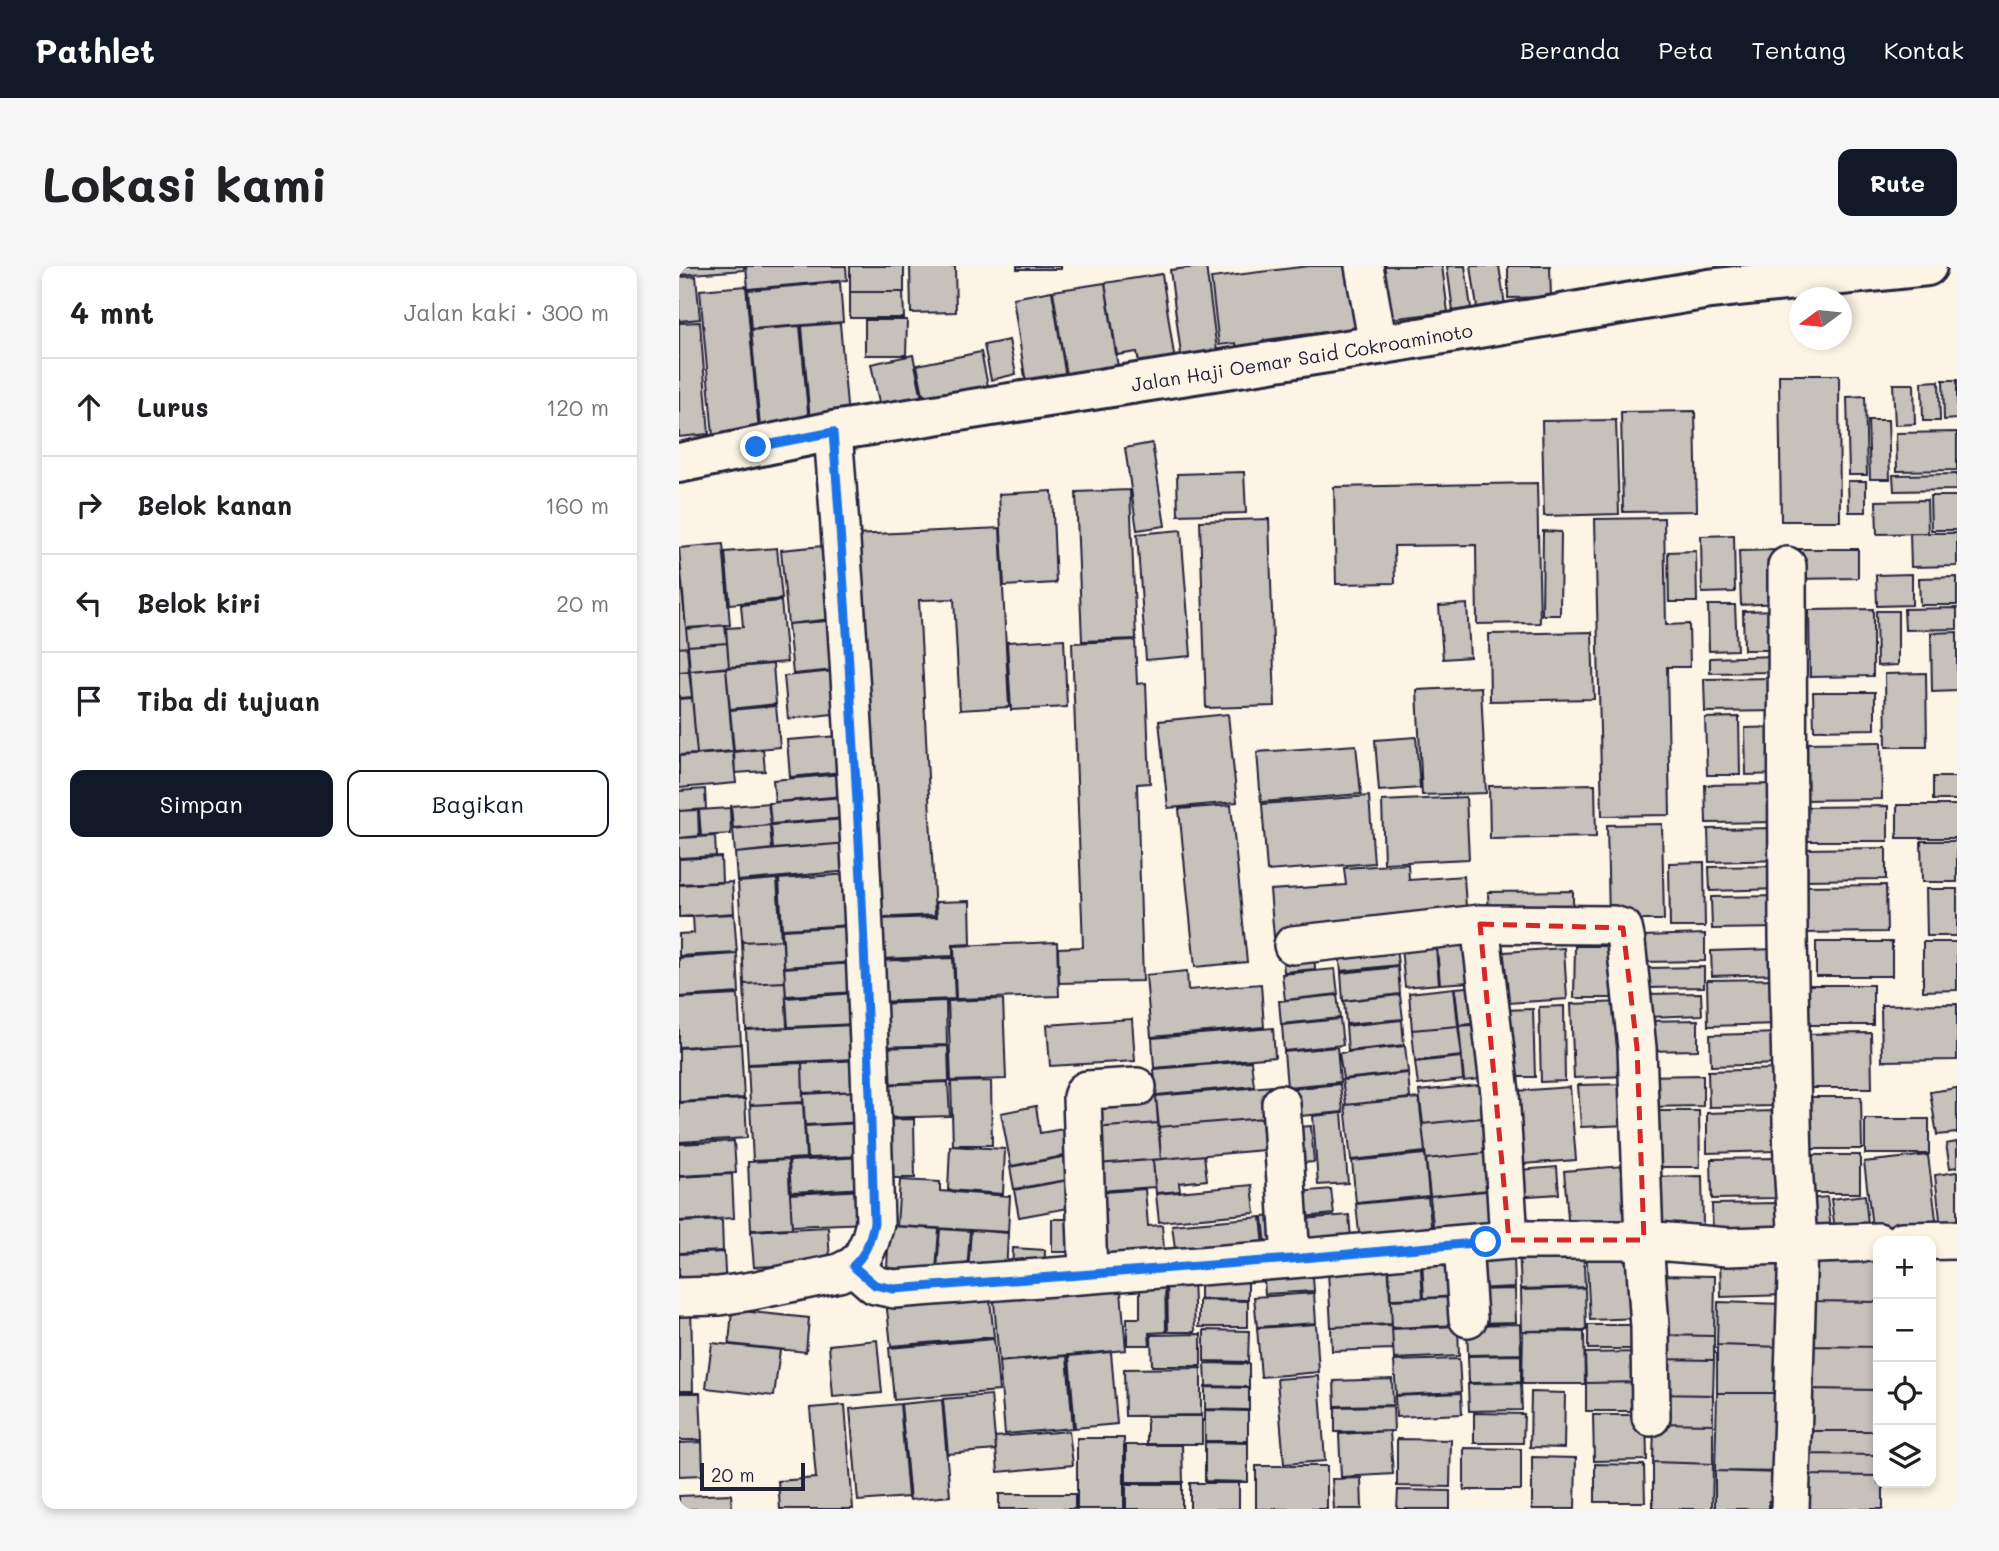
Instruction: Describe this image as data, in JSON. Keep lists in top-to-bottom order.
{
  "streets": {
    "main road": ["Jalan Haji Oemar Said Cokroaminoto"]
  },
  "scale_bar": "20 m",
  "north": "left",
  "page": {
    "header": "Pathlet",
    "nav": [
      "Beranda",
      "Peta",
      "Tentang",
      "Kontak"
    ],
    "buttons": [
      "Rute",
      ["Simpan", "Bagikan"]
    ],
    "title": "Lokasi kami",
    "heading": ["4 mnt", "Jalan kaki · 300 m"],
    "list": [
      ["Lurus", "120 m"],
      ["Belok kanan", "160 m"],
      ["Belok kiri", "20 m"],
      "Tiba di tujuan"
    ],
    "map_buttons": ["+", "−"],
    "scale": "20 m"
  }
}
